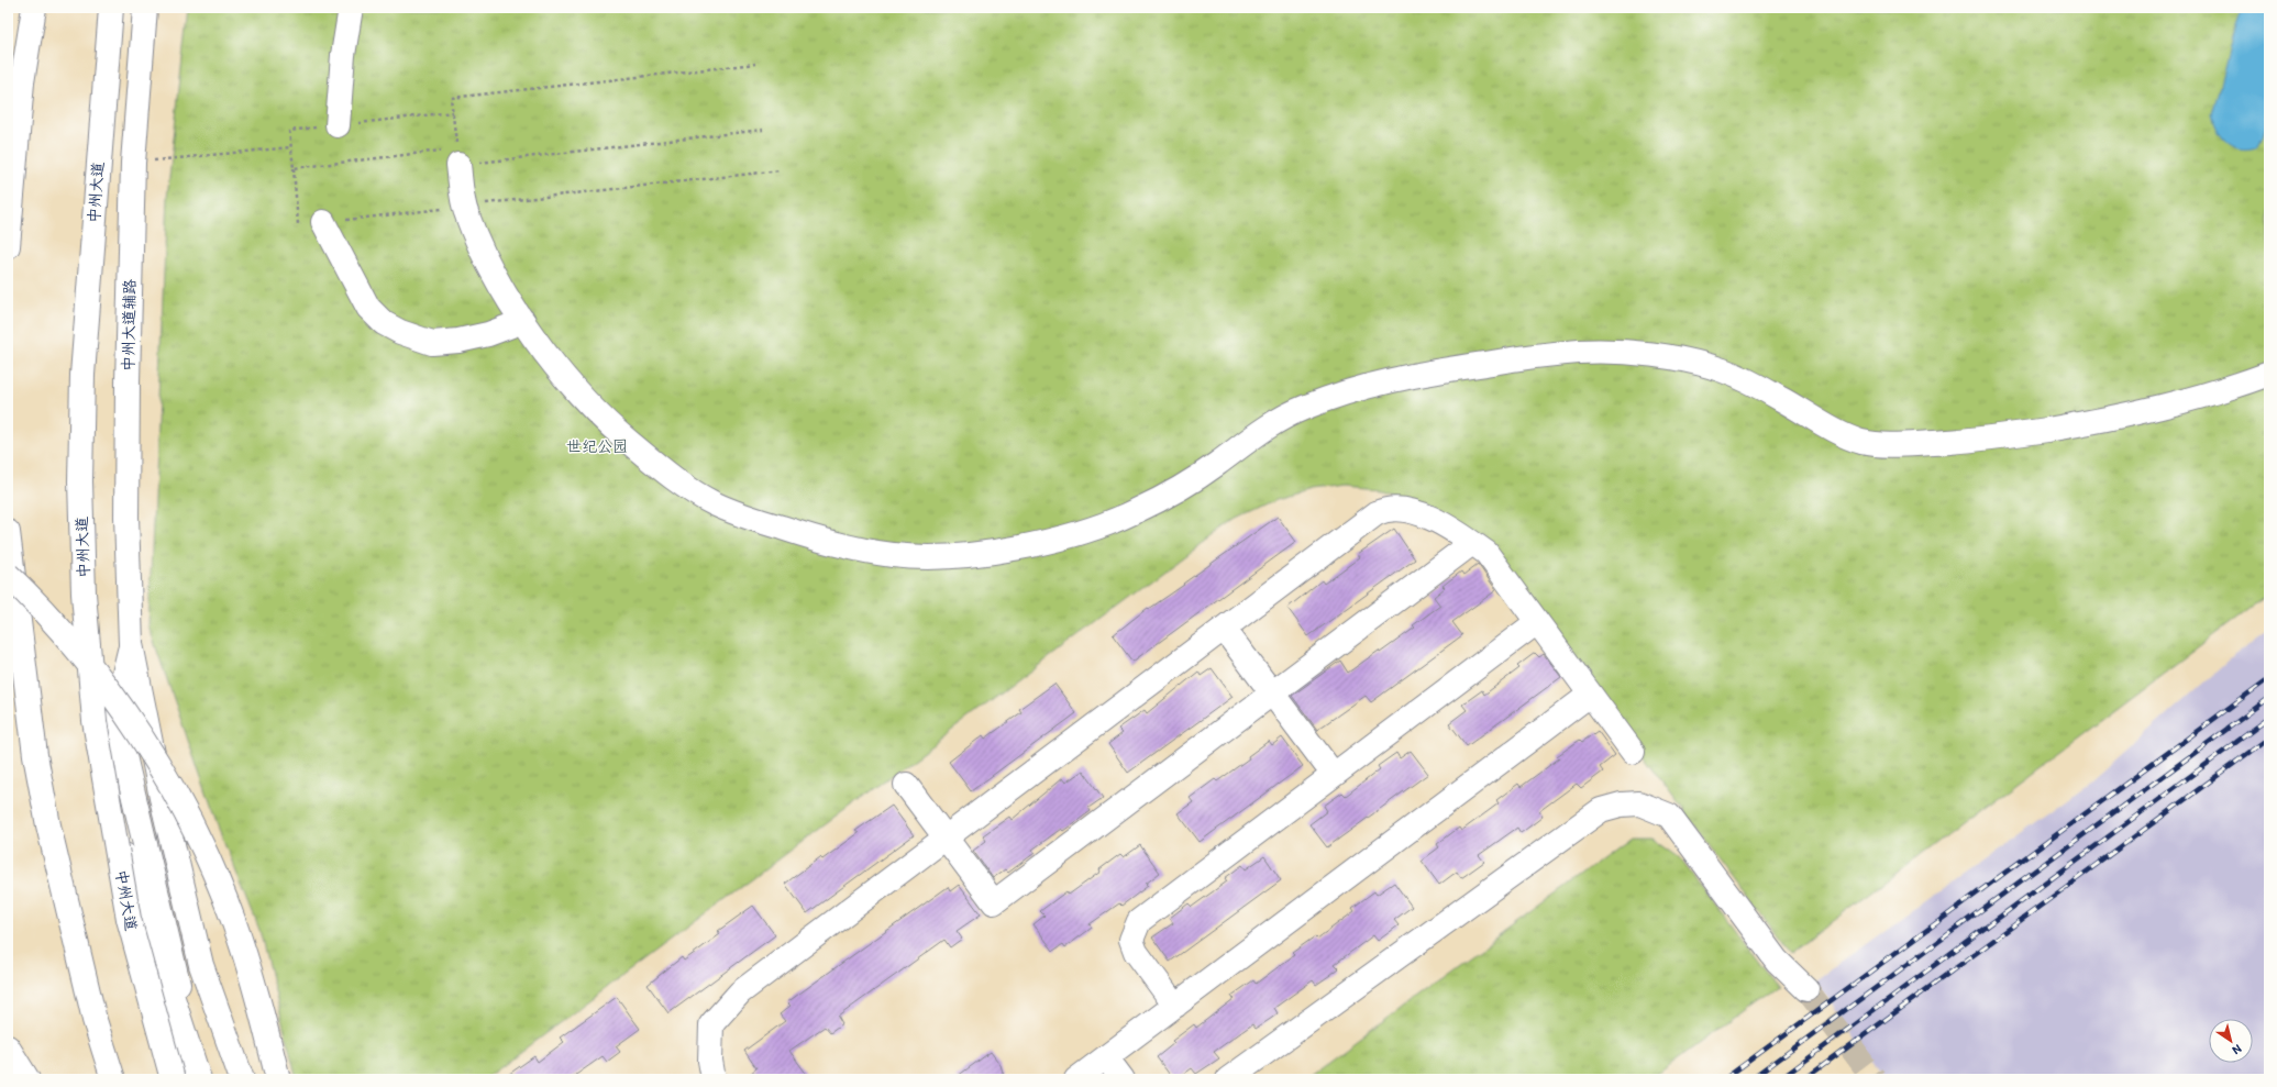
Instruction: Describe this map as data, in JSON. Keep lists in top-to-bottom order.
{
  "streets": {
    "main road": ["中州大道", "中州大道辅路"]
  },
  "parks": ["世纪公园"],
  "north": "bottom right"
}
